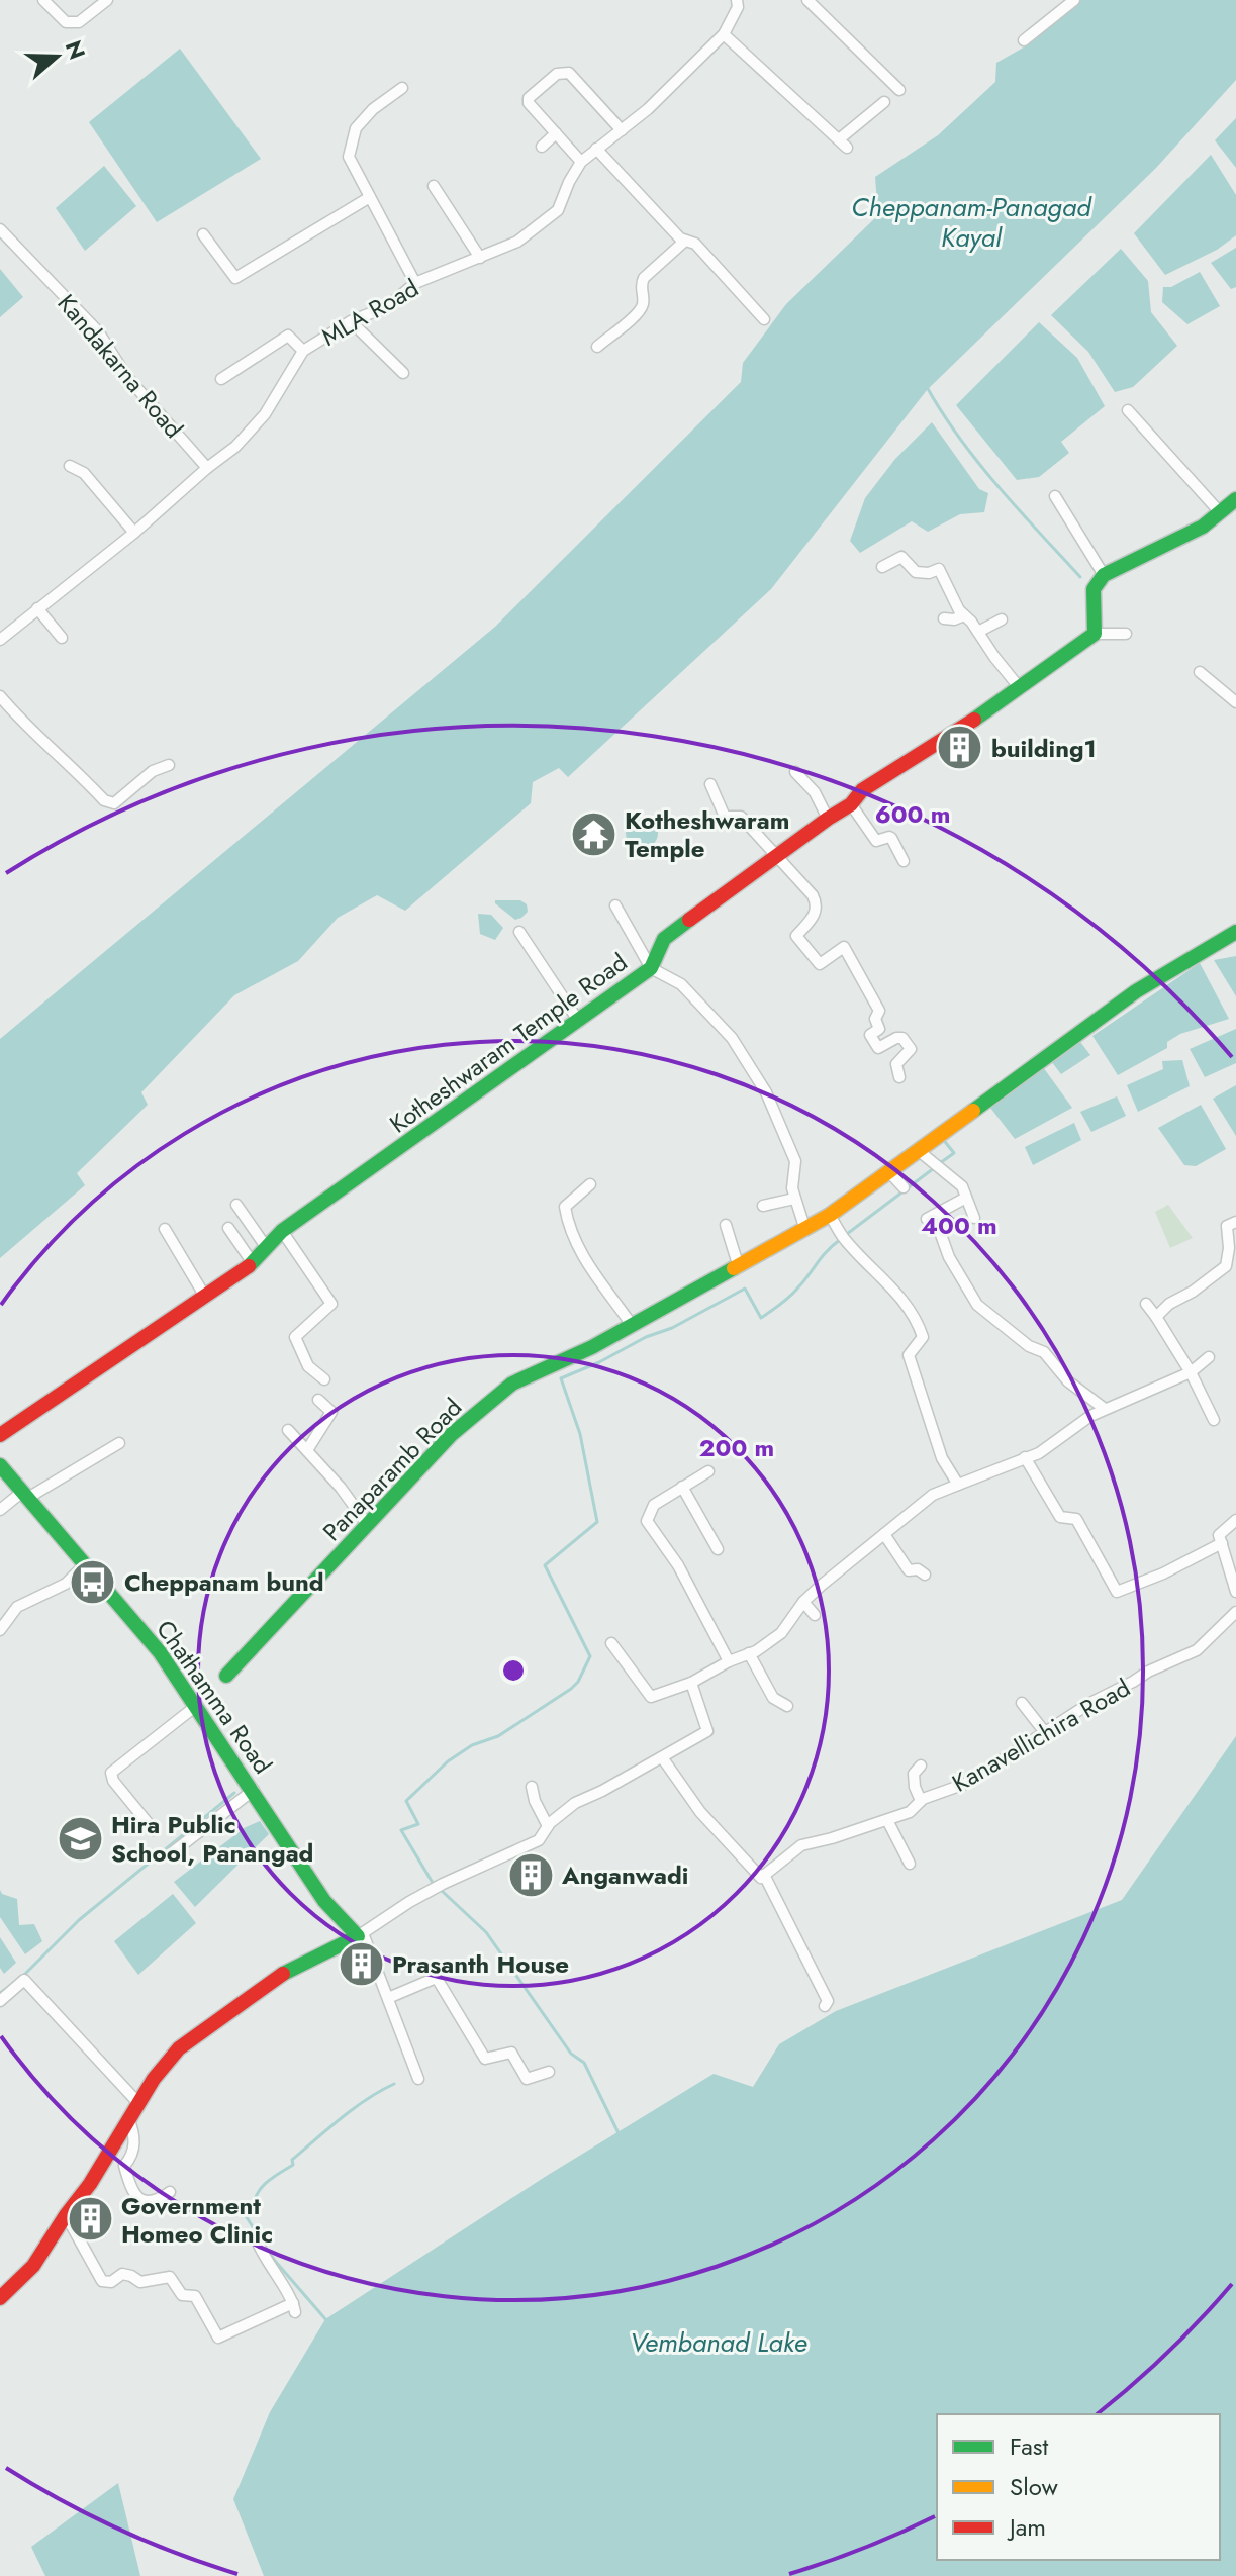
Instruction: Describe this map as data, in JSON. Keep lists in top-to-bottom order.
{
  "streets": {
    "street": [
      "MLA Road",
      "Kandakarna Road",
      "Kotheshwaram Temple Road",
      "Panaparamb Road",
      "Chathamma Road",
      "Kanavellichira Road"
    ]
  },
  "crossings": [
    ["MLA Road", "Kandakarna Road"]
  ],
  "water": ["Cheppanam-Panagad Kayal", "Vembanad Lake"],
  "places": {
    "building": [
      "building1",
      "Anganwadi",
      "Prasanth House",
      "Government Homeo Clinic"
    ],
    "temple": ["Kotheshwaram Temple"],
    "bus stop": ["Cheppanam bund"],
    "school or university": ["Hira Public School, Panangad"]
  },
  "legend": ["Fast", "Slow", "Jam"],
  "north": "right",
  "rings": ["600 m", "400 m", "200 m"]
}
